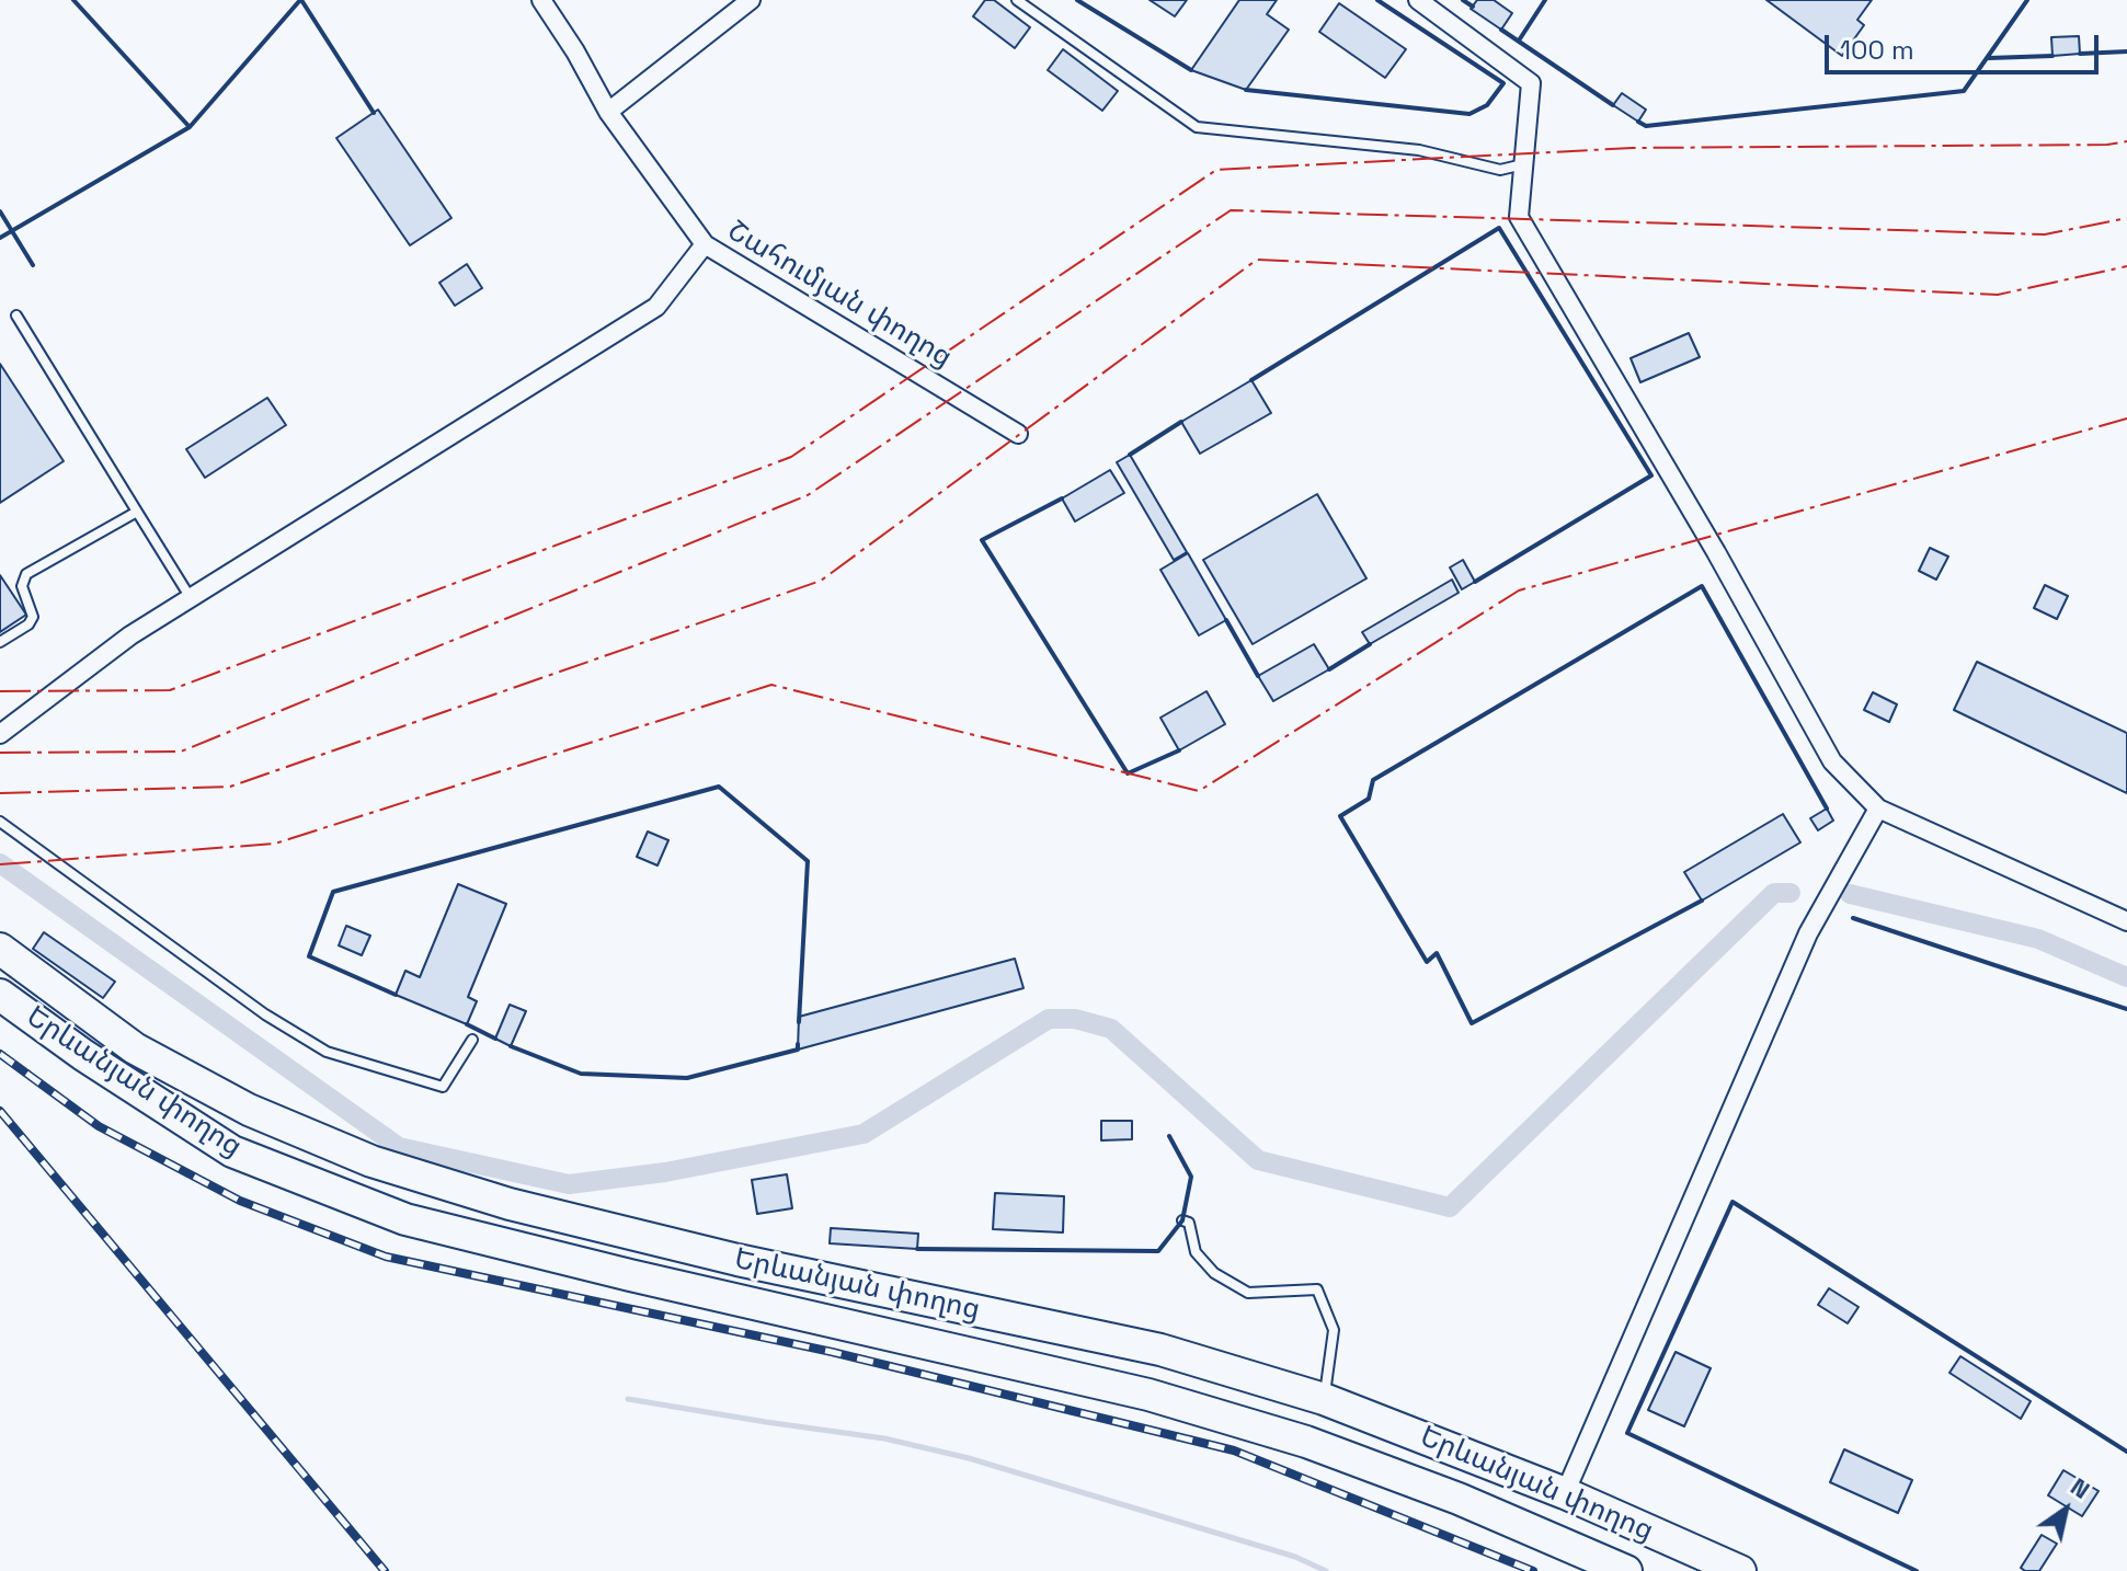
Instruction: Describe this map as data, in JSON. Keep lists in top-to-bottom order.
{
  "streets": {
    "highway": ["Երևանյան փողոց"],
    "street": ["Շահումյան փողոց"]
  },
  "scale_bar": "100 m",
  "north": "top right"
}
